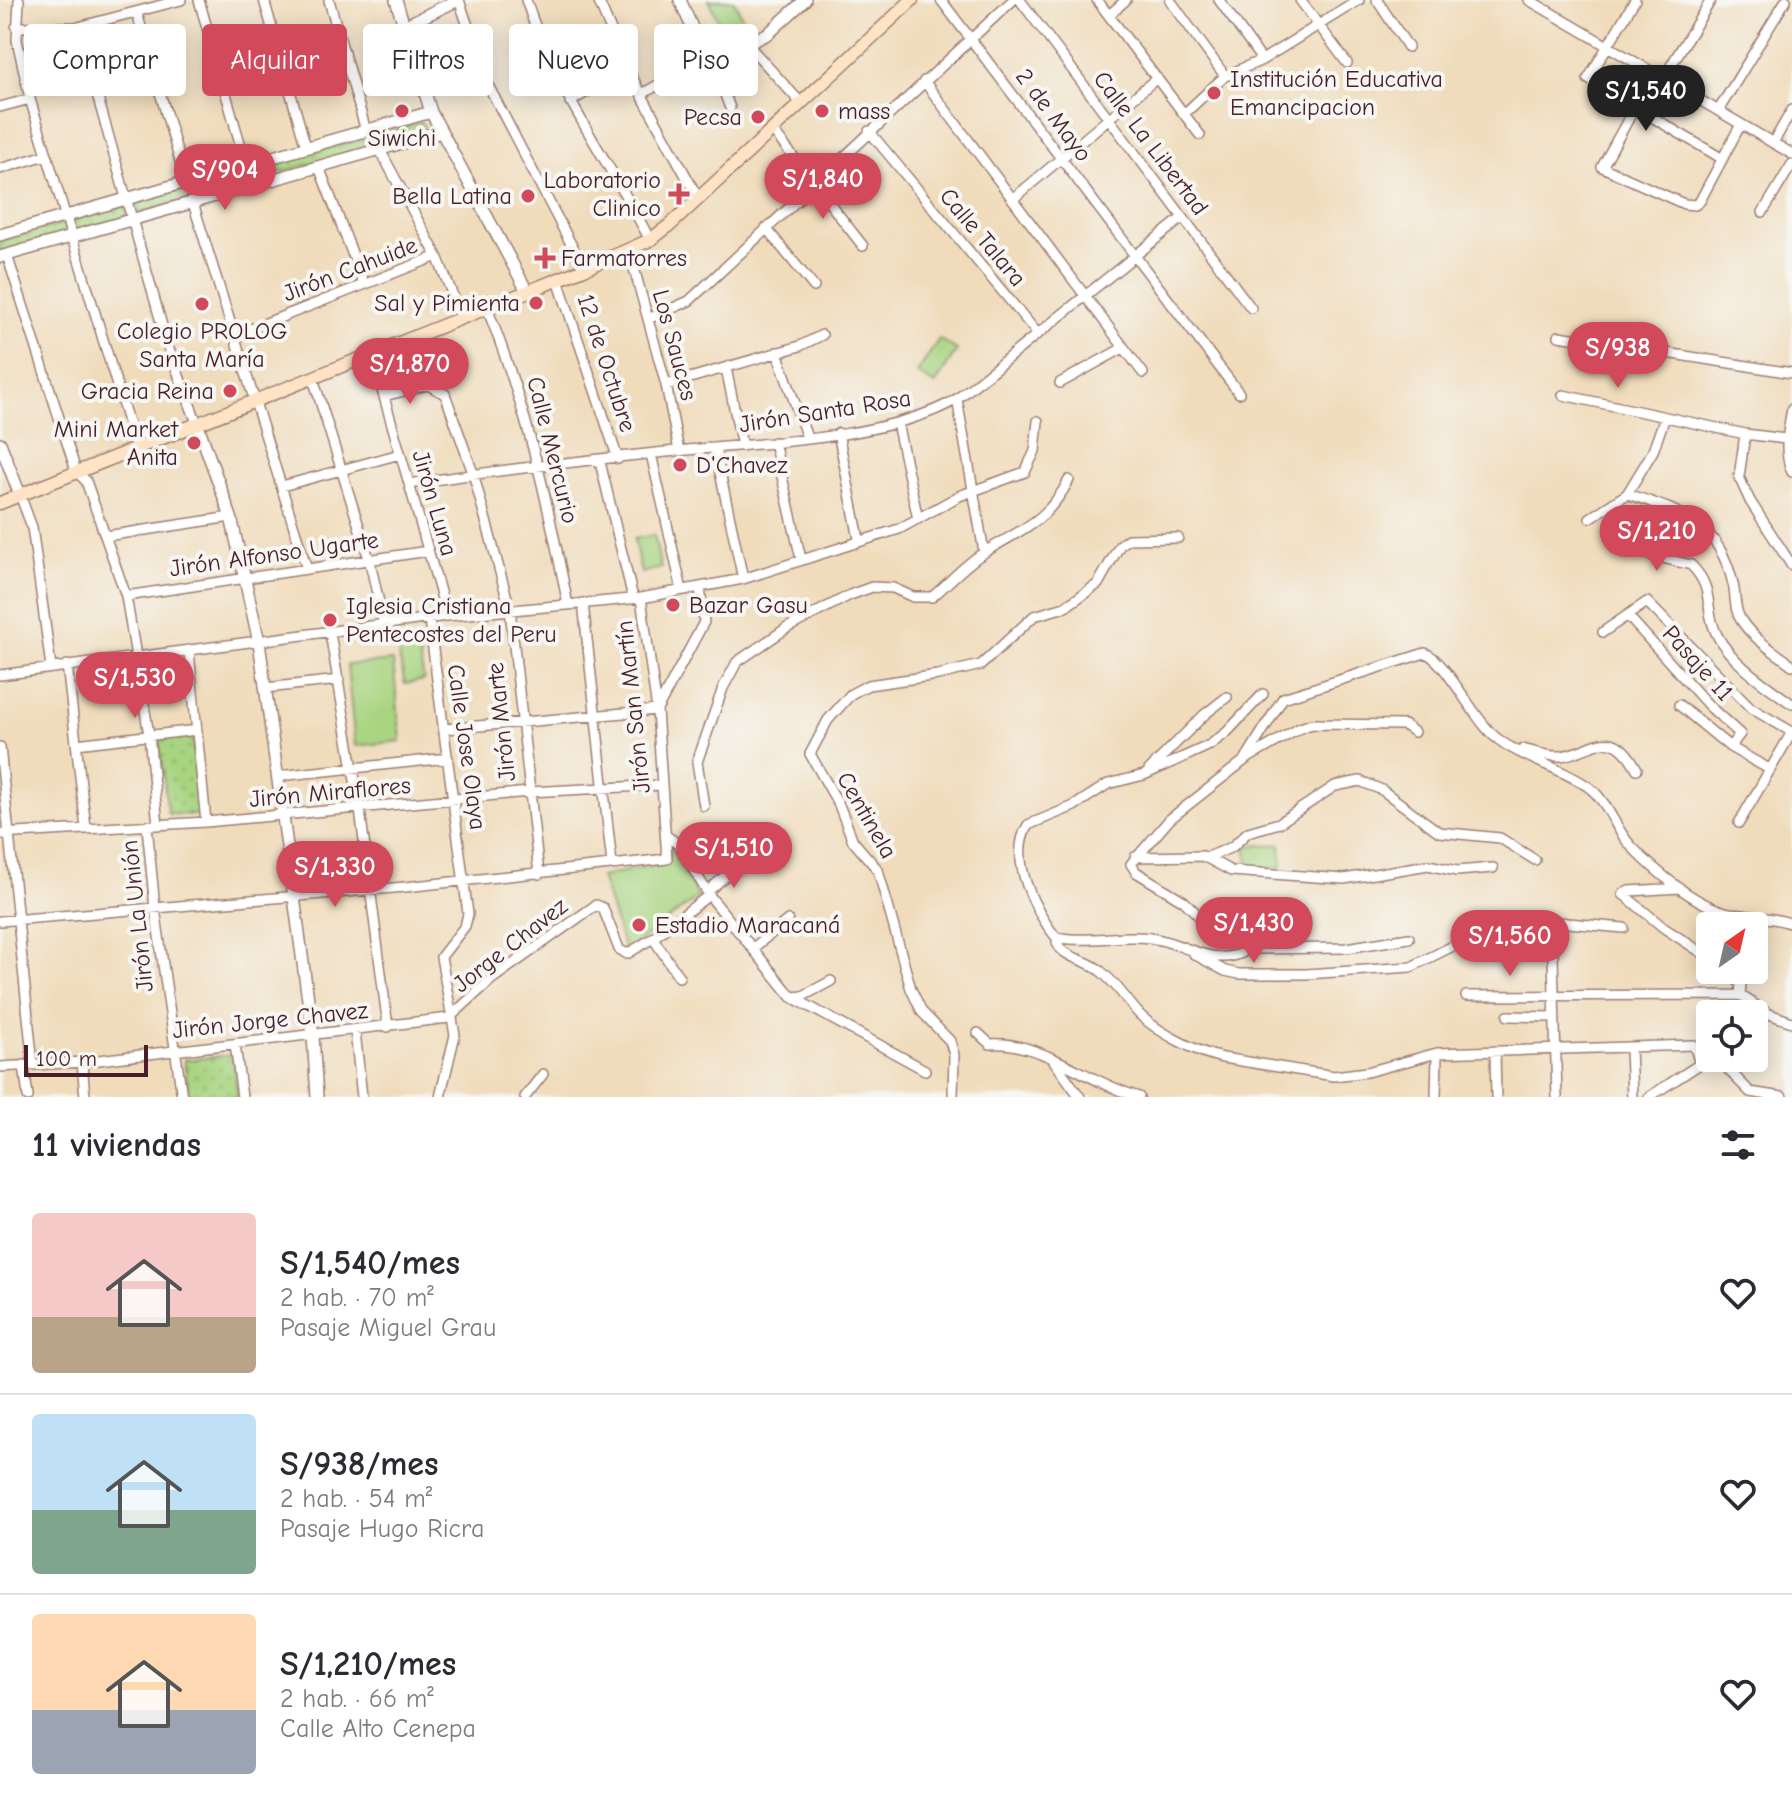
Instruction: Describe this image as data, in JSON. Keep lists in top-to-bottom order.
{
  "streets": {
    "street": [
      "2 de Mayo",
      "Calle La Libertad",
      "Calle Talara",
      "Jirón Cahuide",
      "Los Sauces",
      "12 de Octubre",
      "Jirón Santa Rosa",
      "Calle Mercurio",
      "Jirón Luna",
      "Jirón Alfonso Ugarte",
      "Pasaje 11",
      "Jirón San Martín",
      "Jirón Marte",
      "Calle Jose Olaya",
      "Jirón Miraflores",
      "Centinela",
      "Jirón La Unión",
      "Jorge Chavez",
      "Jirón Jorge Chavez"
    ]
  },
  "crossings": [
    ["2 de Mayo", "Jirón Santa Rosa"],
    ["Calle La Libertad", "Jirón Santa Rosa"],
    ["Calle Talara", "Jirón Santa Rosa"],
    ["Los Sauces", "Jirón Santa Rosa"],
    ["12 de Octubre", "Jirón Santa Rosa"],
    ["Jirón Santa Rosa", "Calle Mercurio"],
    ["Jirón Santa Rosa", "Jirón Luna"],
    ["Jirón Santa Rosa", "Jirón San Martín"],
    ["Jirón Santa Rosa", "Jirón Marte"],
    ["Jirón Luna", "Jirón Alfonso Ugarte"],
    ["Jirón Luna", "Jirón Marte"],
    ["Jirón San Martín", "Jirón Miraflores"],
    ["Jirón Marte", "Jirón Miraflores"],
    ["Calle Jose Olaya", "Jirón Miraflores"],
    ["Calle Jose Olaya", "Jorge Chavez"],
    ["Calle Jose Olaya", "Jirón Jorge Chavez"],
    ["Jirón Miraflores", "Jirón La Unión"],
    ["Jirón La Unión", "Jirón Jorge Chavez"],
    ["Jorge Chavez", "Jirón Jorge Chavez"]
  ],
  "places": {
    "other": [
      "Institución Educativa Emancipacion",
      "Siwichi",
      "mass",
      "Pecsa",
      "Bella Latina",
      "Sal y Pimienta",
      "Colegio PROLOG Santa María",
      "Gracia Reina",
      "Mini Market Anita",
      "D'Chavez",
      "Bazar Gasu",
      "Iglesia Cristiana Pentecostes del Peru",
      "Estadio Maracaná"
    ],
    "health": ["Laboratorio Clinico", "Farmatorres"]
  },
  "scale_bar": "100 m",
  "north": "top right",
  "page": {
    "chip": [
      "Comprar",
      "Alquilar",
      "Filtros",
      "Nuevo",
      "Piso"
    ],
    "price": [
      "S/1,540",
      "S/904",
      "S/1,840",
      "S/938",
      "S/1,870",
      "S/1,210",
      "S/1,530",
      "S/1,510",
      "S/1,330",
      "S/1,430",
      "S/1,560"
    ],
    "scale": "100 m",
    "heading": "11 viviendas",
    "list": [
      {
        "name": "S/1,540/mes",
        "note": "2 hab. · 70 m² · Pasaje Miguel Grau"
      },
      {
        "name": "S/938/mes",
        "note": "2 hab. · 54 m² · Pasaje Hugo Ricra"
      },
      {
        "name": "S/1,210/mes",
        "note": "2 hab. · 66 m² · Calle Alto Cenepa"
      }
    ]
  }
}
